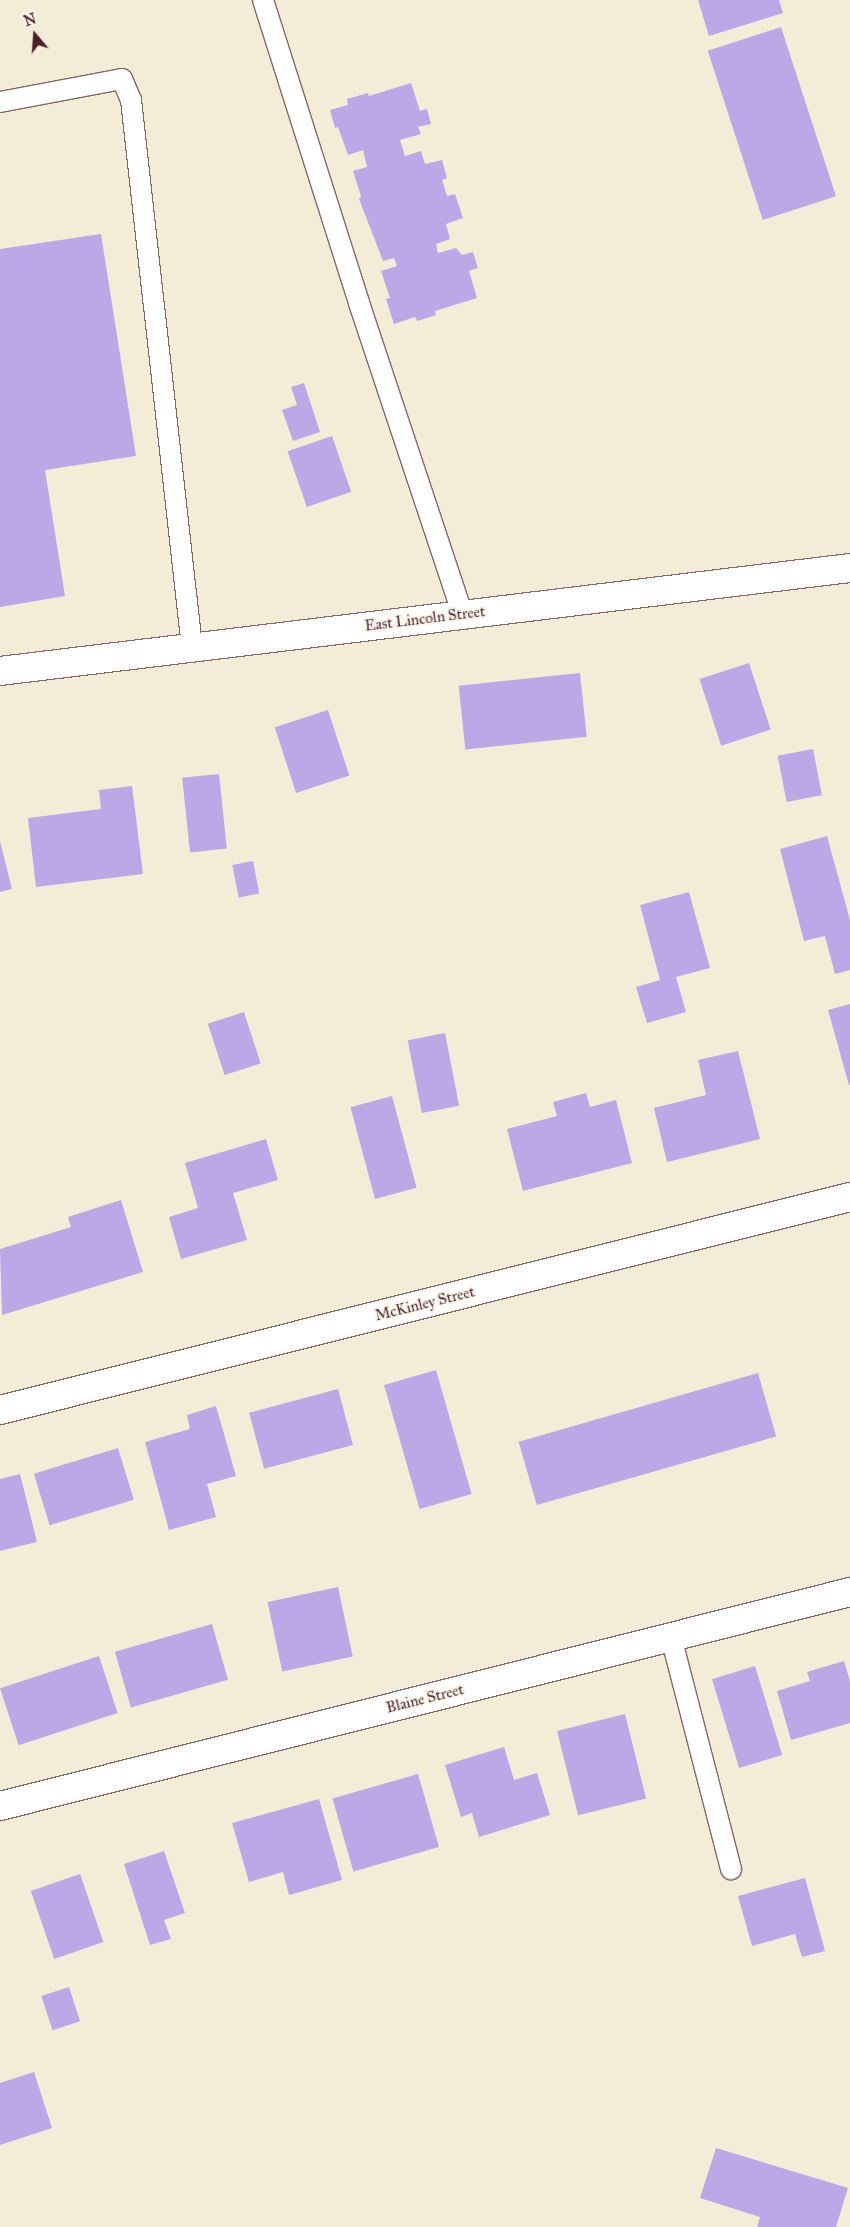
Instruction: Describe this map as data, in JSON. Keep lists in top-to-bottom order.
{
  "streets": {
    "street": ["East Lincoln Street", "McKinley Street", "Blaine Street"]
  },
  "north": "top"
}
